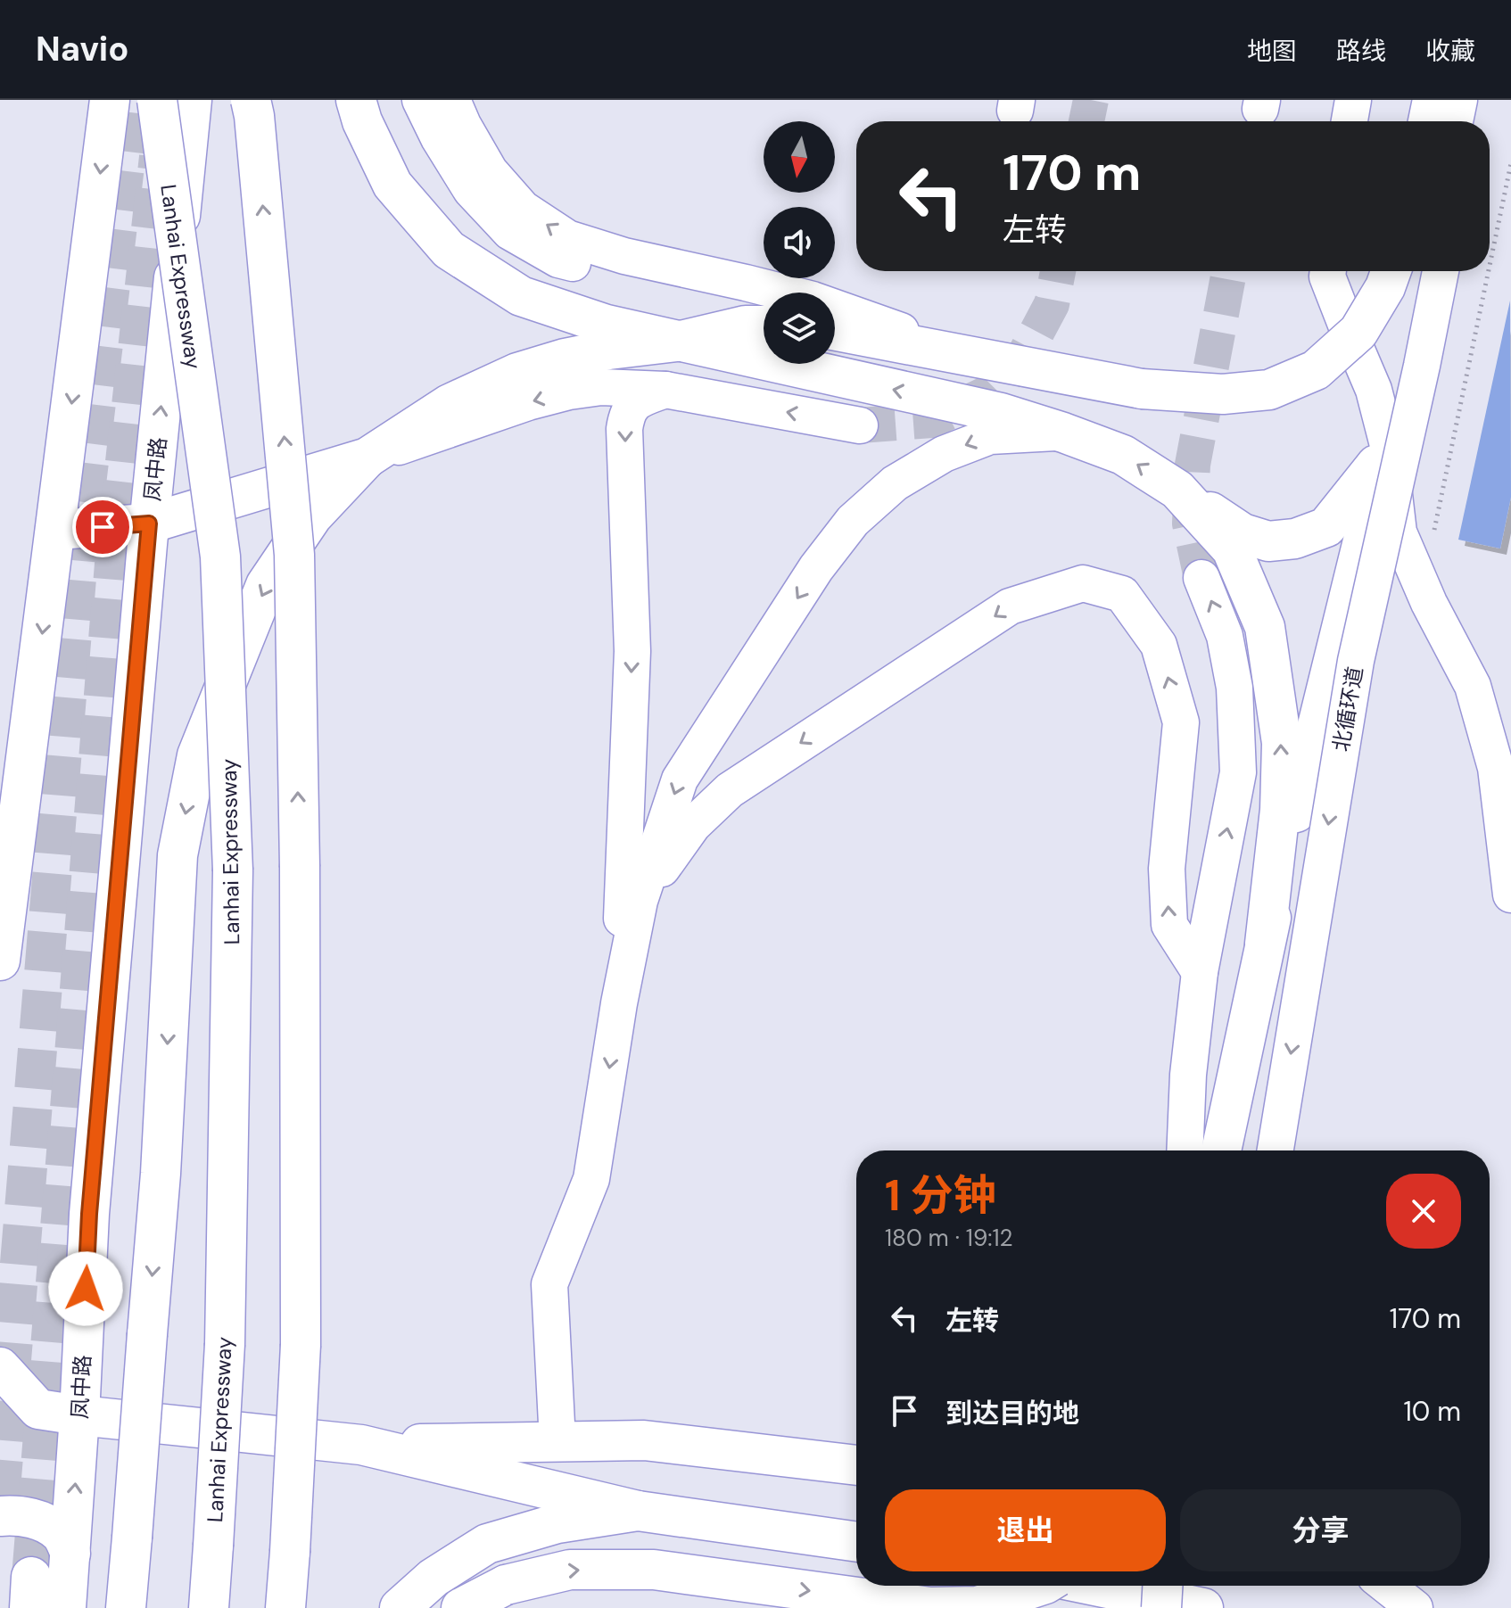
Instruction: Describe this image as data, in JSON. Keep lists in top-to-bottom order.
{
  "streets": {
    "main road": ["Lanhai Expressway", "凤中路"],
    "street": ["北循环道"]
  },
  "north": "bottom",
  "page": {
    "header": "Navio",
    "nav": ["地图", "路线", "收藏"],
    "turn": ["170 m", "左转"],
    "heading": ["1 分钟", "180 m · 19:12"],
    "list": [
      {
        "name": "左转",
        "value": "170 m"
      },
      {
        "name": "到达目的地",
        "value": "10 m"
      }
    ],
    "buttons": ["退出", "分享"]
  }
}
